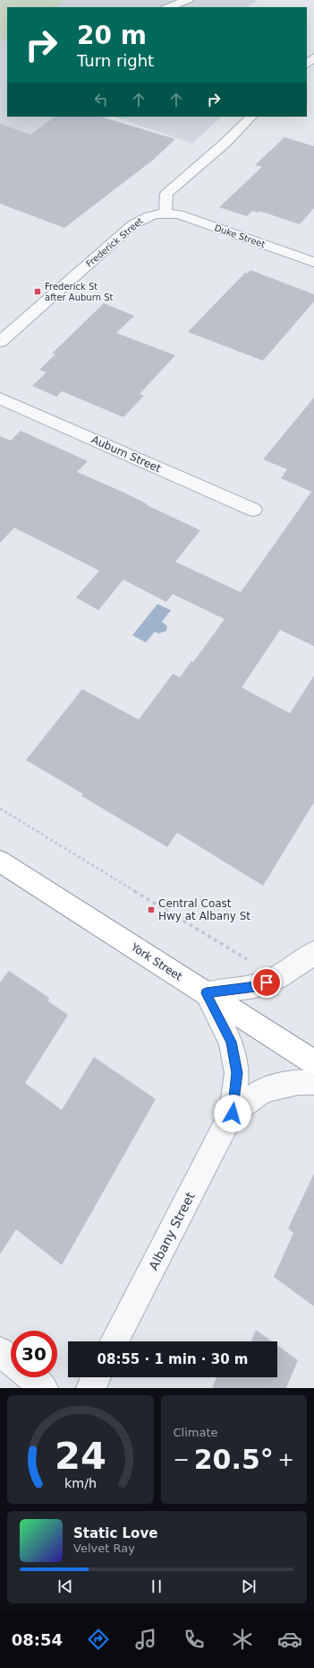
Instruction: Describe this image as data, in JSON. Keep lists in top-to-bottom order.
{
  "streets": {
    "highway": ["York Street"],
    "street": [
      "Duke Street",
      "Frederick Street",
      "Auburn Street",
      "Albany Street"
    ]
  },
  "crossings": [
    ["Duke Street", "Frederick Street"]
  ],
  "places": {
    "transit": ["Frederick St after Auburn St", "Central Coast Hwy at Albany St"]
  },
  "page": {
    "turn": ["20 m", "Turn right"],
    "limit": "30",
    "trip": "08:55 · 1 min · 30 m",
    "tile": "Climate",
    "heat": ["−", "20.5°", "+"],
    "song": ["Static Love", "Velvet Ray"],
    "tabs": "08:54",
    "gauge": ["24", "km/h"]
  }
}
